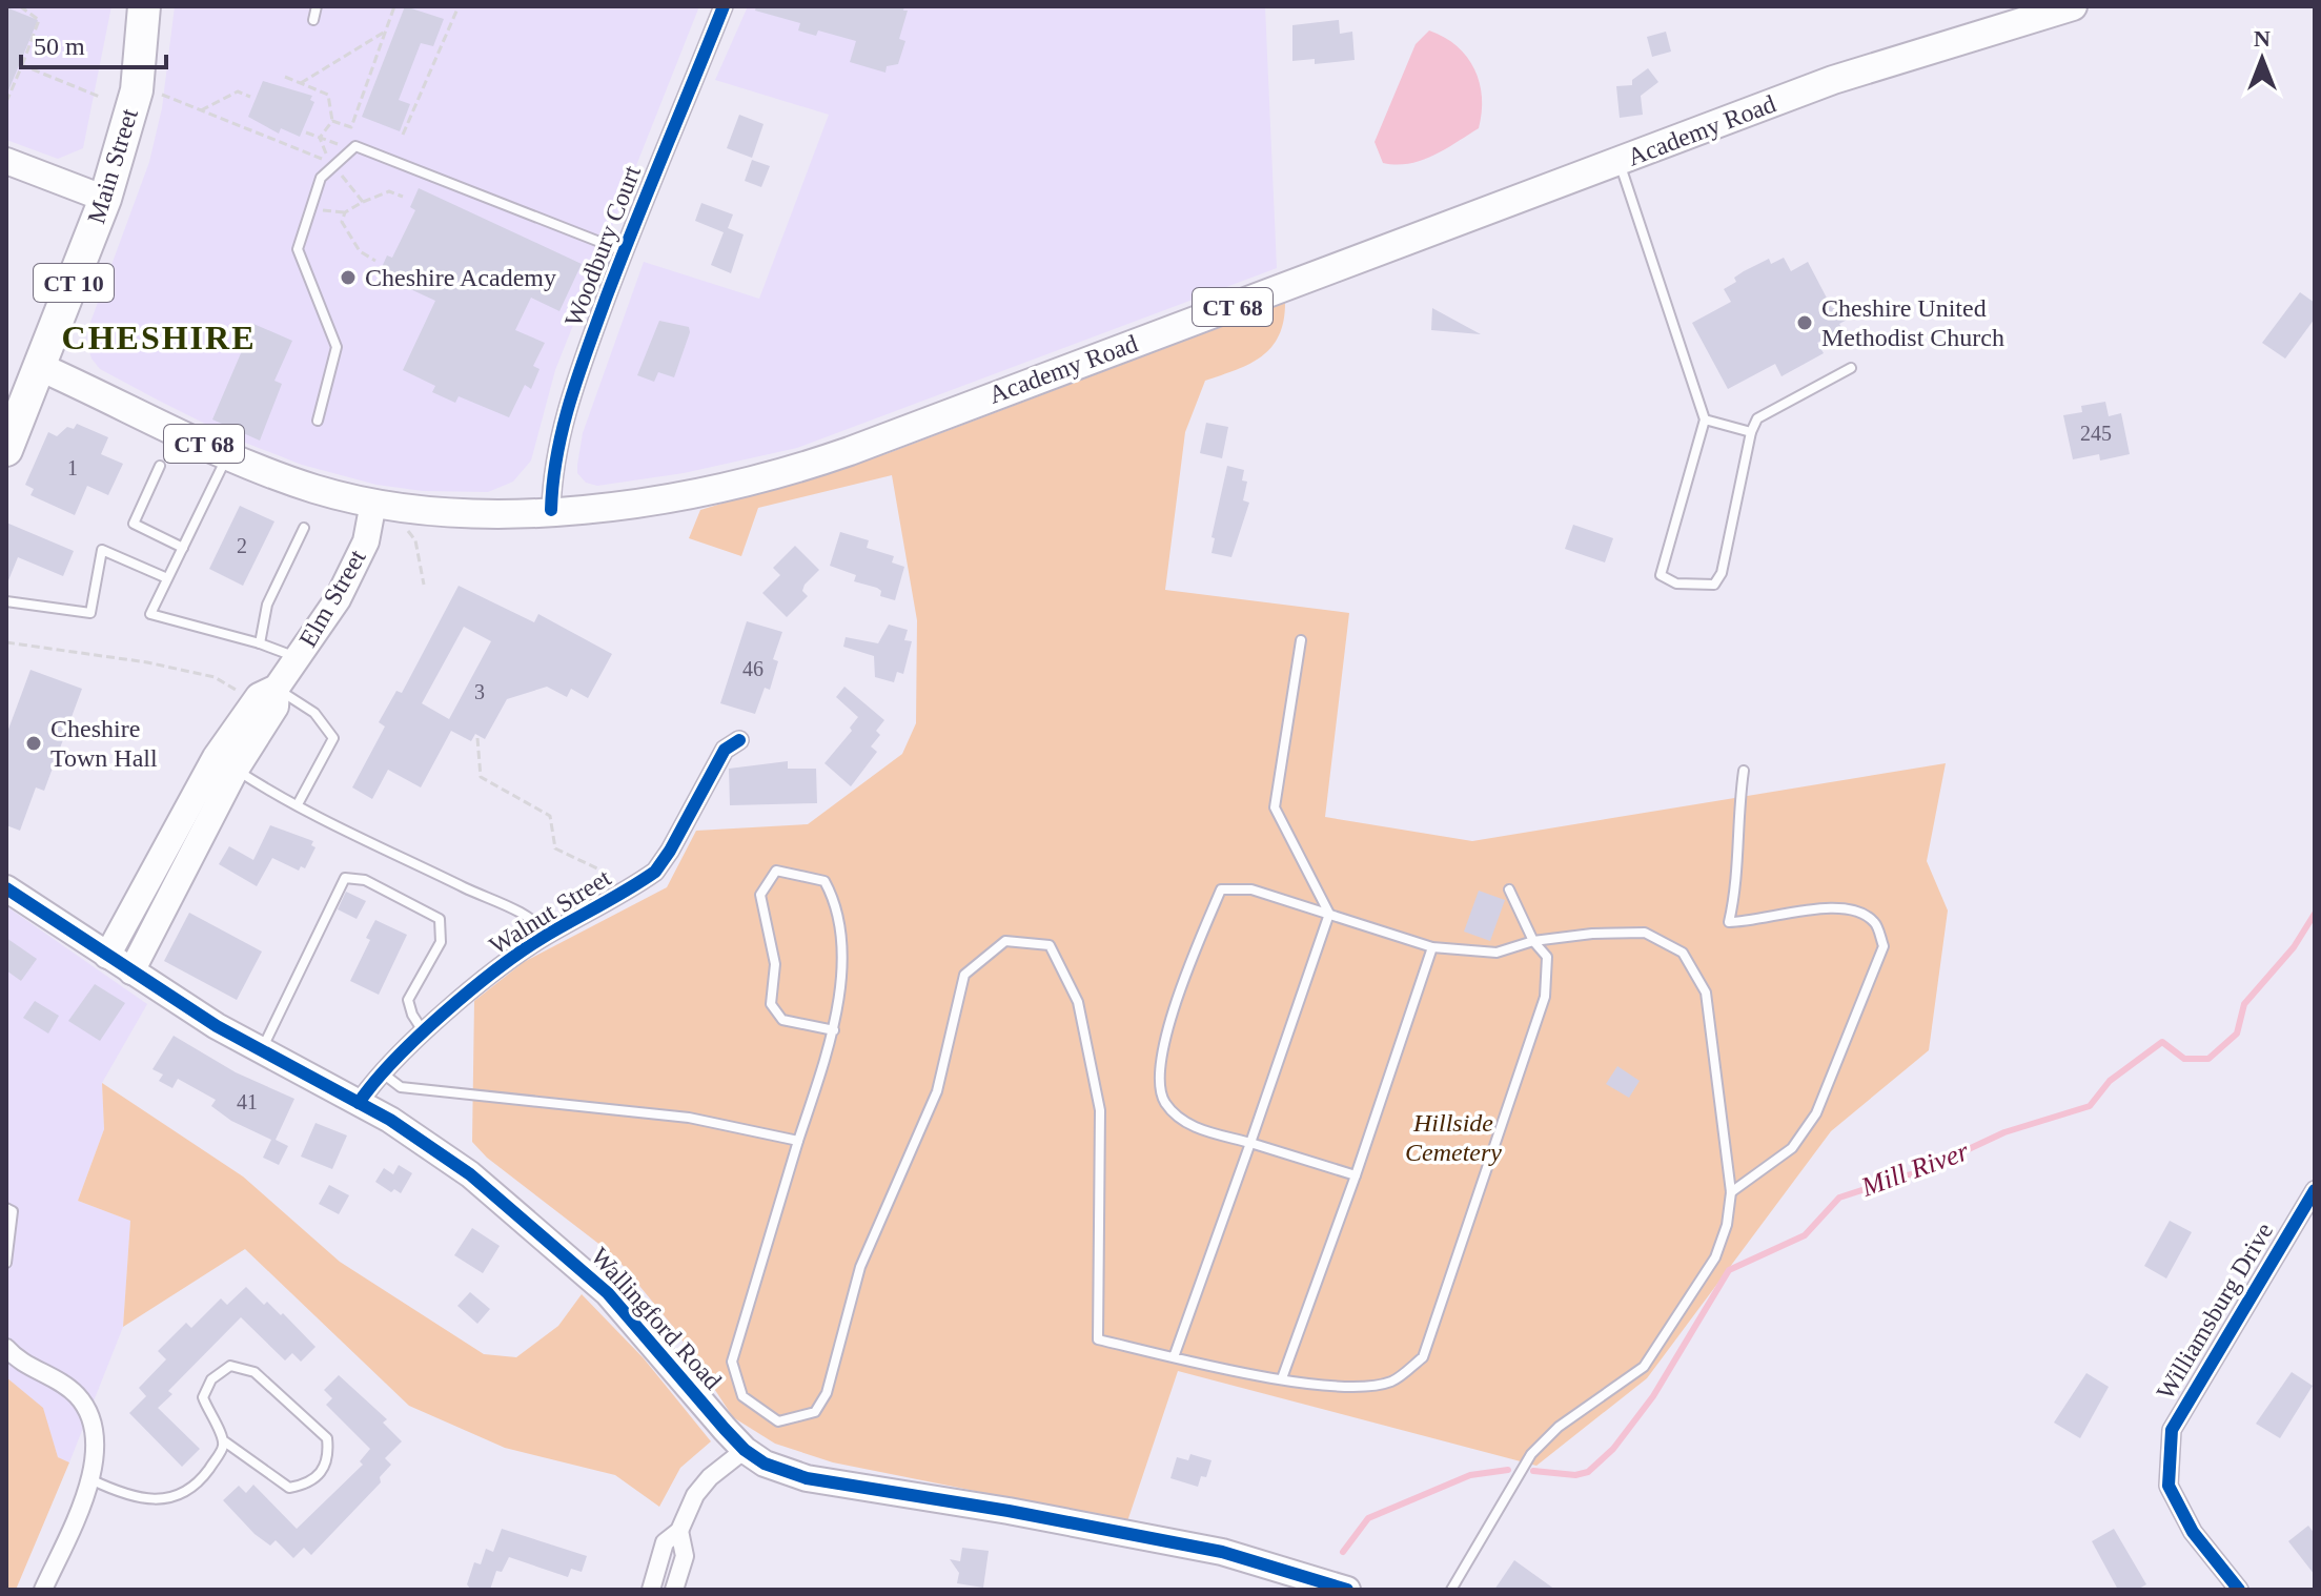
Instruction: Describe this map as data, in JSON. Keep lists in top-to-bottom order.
{
  "streets": {
    "highway": ["Main Street", "CT 10"],
    "main road": ["Academy Road", "CT 68"],
    "street": [
      "Woodbury Court",
      "Elm Street",
      "Walnut Street",
      "Williamsburg Drive",
      "Wallingford Road"
    ]
  },
  "crossings": [
    ["Academy Road", "Main Street"],
    ["Academy Road", "Woodbury Court"],
    ["Academy Road", "CT 10"],
    ["Academy Road", "Elm Street"],
    ["Main Street", "CT 10"],
    ["Elm Street", "Wallingford Road"],
    ["Walnut Street", "Wallingford Road"]
  ],
  "districts": ["CHESHIRE"],
  "water": ["Mill River"],
  "parks": ["Hillside Cemetery"],
  "places": ["Cheshire Academy", "Cheshire United Methodist Church", "Cheshire Town Hall"],
  "house_numbers": [
    "245",
    "1",
    "2",
    "46",
    "3",
    "41"
  ],
  "scale_bar": "50 m",
  "north": "top"
}
